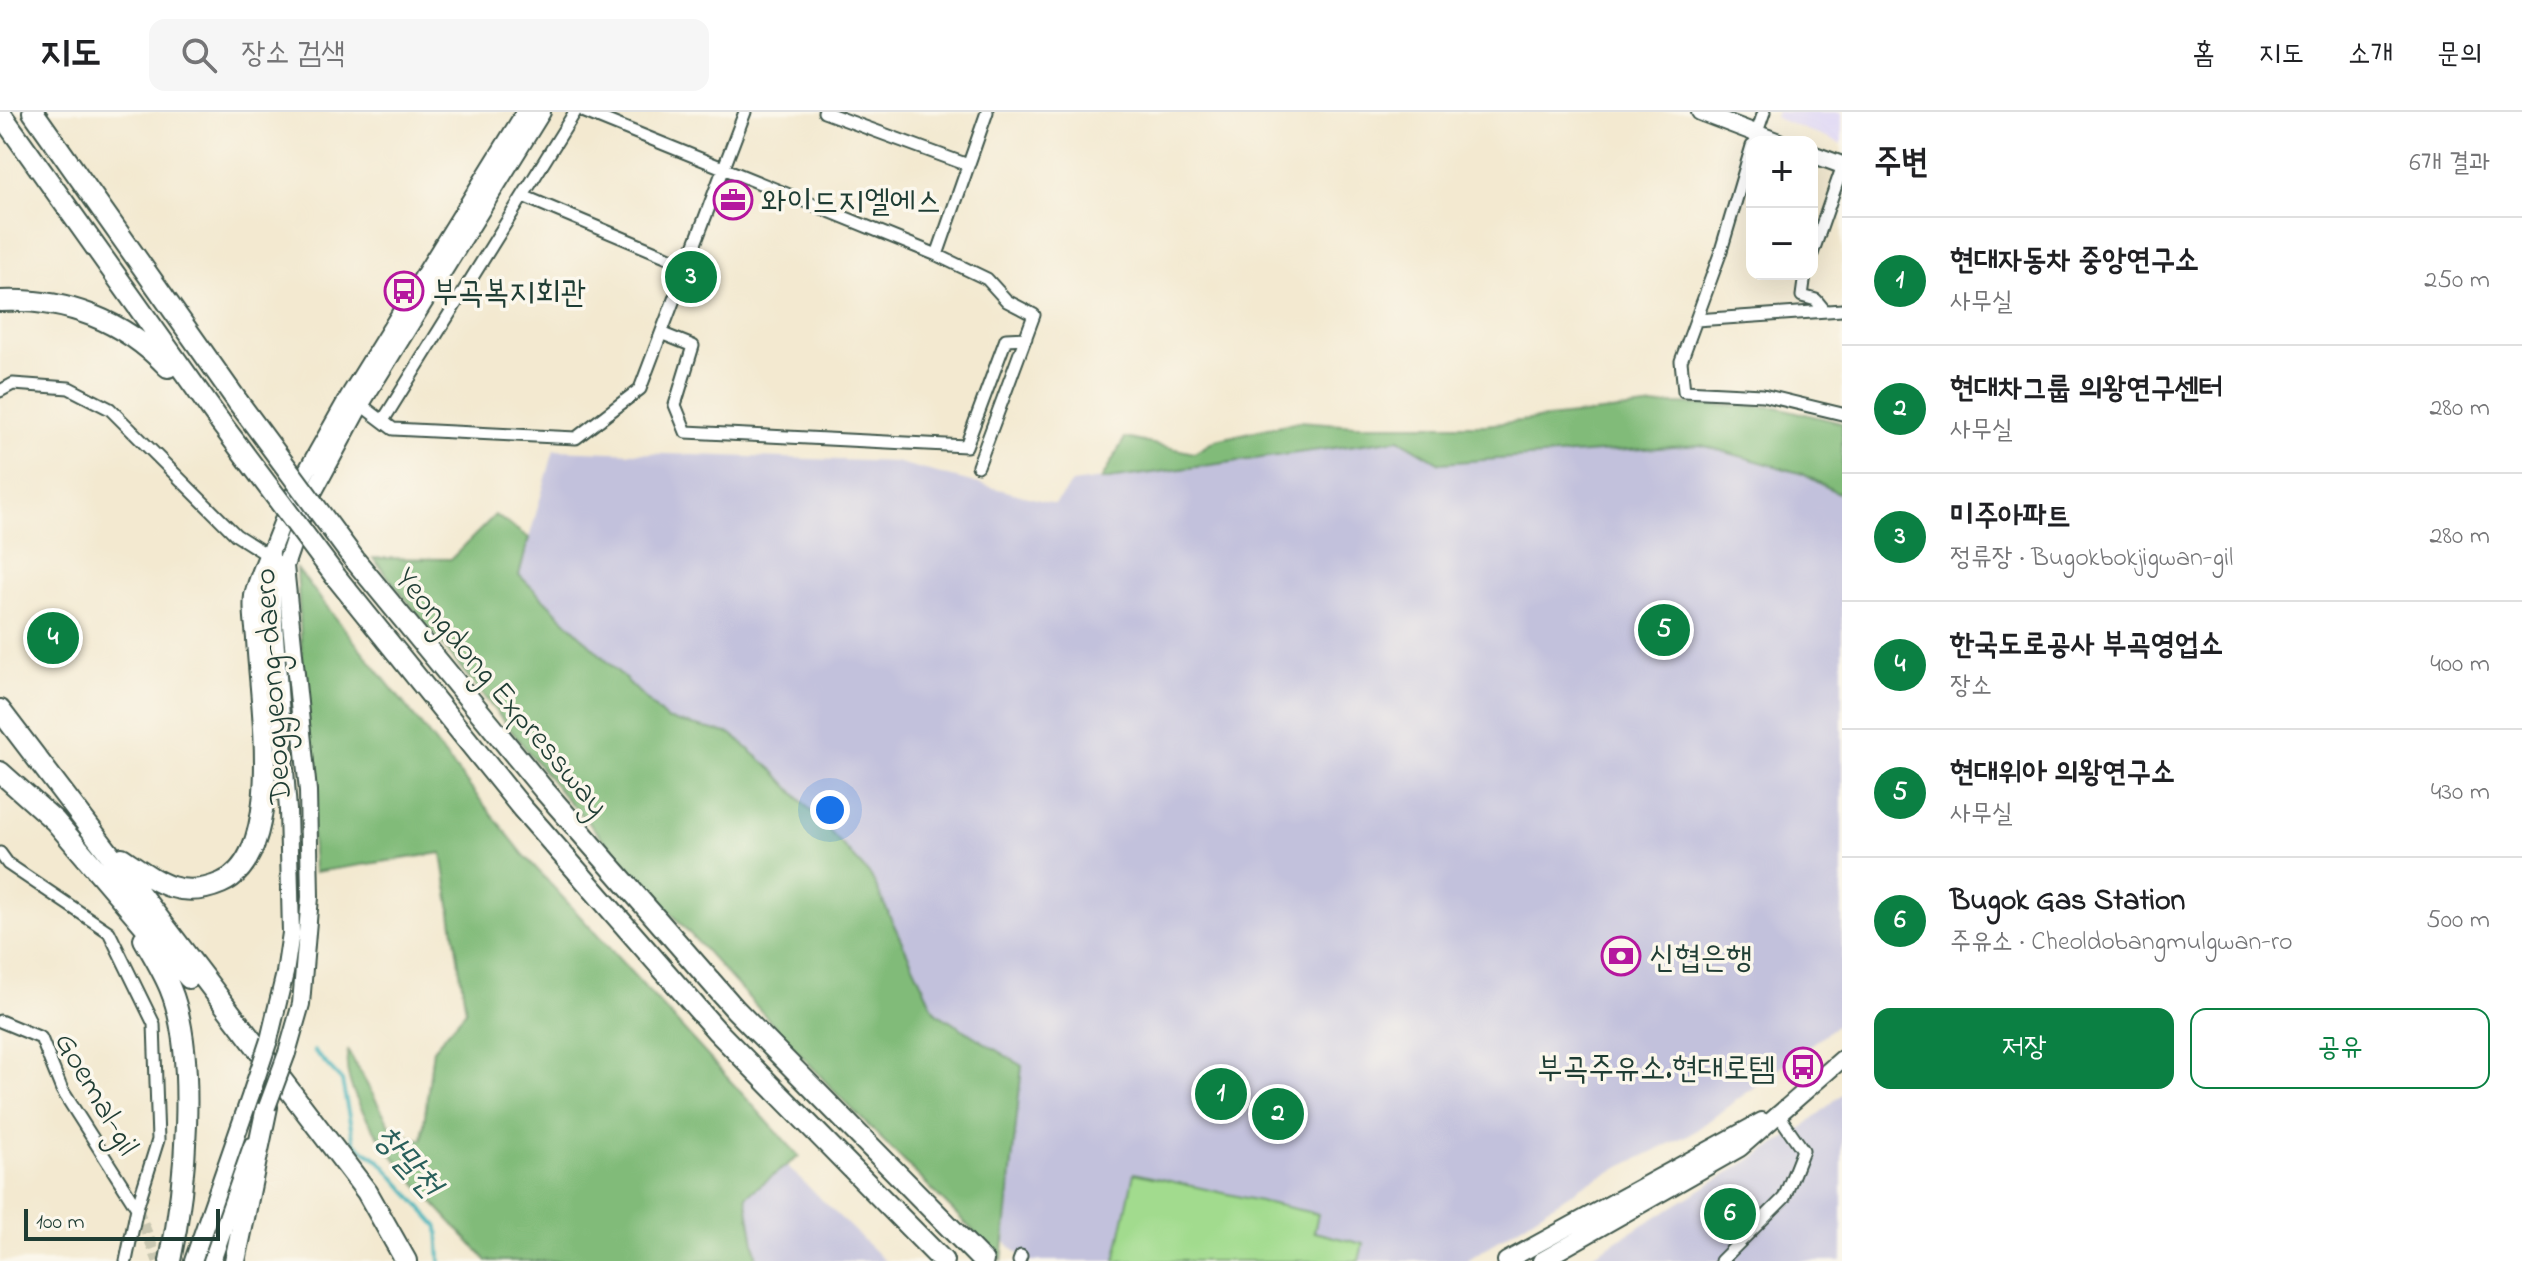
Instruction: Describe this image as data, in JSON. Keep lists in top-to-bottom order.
{
  "streets": {
    "highway": ["Yeongdong Expressway"],
    "street": ["Deogyeong-daero", "Goemal-gil"]
  },
  "water": ["창말천"],
  "places": {
    "office": ["와이드지엘에스"],
    "bus stop": ["부곡복지회관", "부곡주유소.현대로템"],
    "bank": ["신협은행"]
  },
  "scale_bar": "100 m",
  "page": {
    "header": "지도",
    "search": "장소 검색",
    "nav": [
      "홈",
      "지도",
      "소개",
      "문의"
    ],
    "heading": ["주변", "6개 결과"],
    "map_buttons": ["+", "−"],
    "list": [
      {
        "mark": "1",
        "name": "현대자동차 중앙연구소",
        "note": "사무실",
        "value": "250 m"
      },
      {
        "mark": "2",
        "name": "현대차그룹 의왕연구센터",
        "note": "사무실",
        "value": "280 m"
      },
      {
        "mark": "3",
        "name": "미주아파트",
        "note": "정류장 · Bugokbokjigwan-gil",
        "value": "280 m"
      },
      {
        "mark": "4",
        "name": "한국도로공사 부곡영업소",
        "note": "장소",
        "value": "400 m"
      },
      {
        "mark": "5",
        "name": "현대위아 의왕연구소",
        "note": "사무실",
        "value": "430 m"
      },
      {
        "mark": "6",
        "name": "Bugok Gas Station",
        "note": "주유소 · Cheoldobangmulgwan-ro",
        "value": "500 m"
      }
    ],
    "pins": [
      "3",
      "5",
      "4",
      "1",
      "2",
      "6"
    ],
    "buttons": ["저장", "공유"],
    "scale": "100 m"
  }
}
